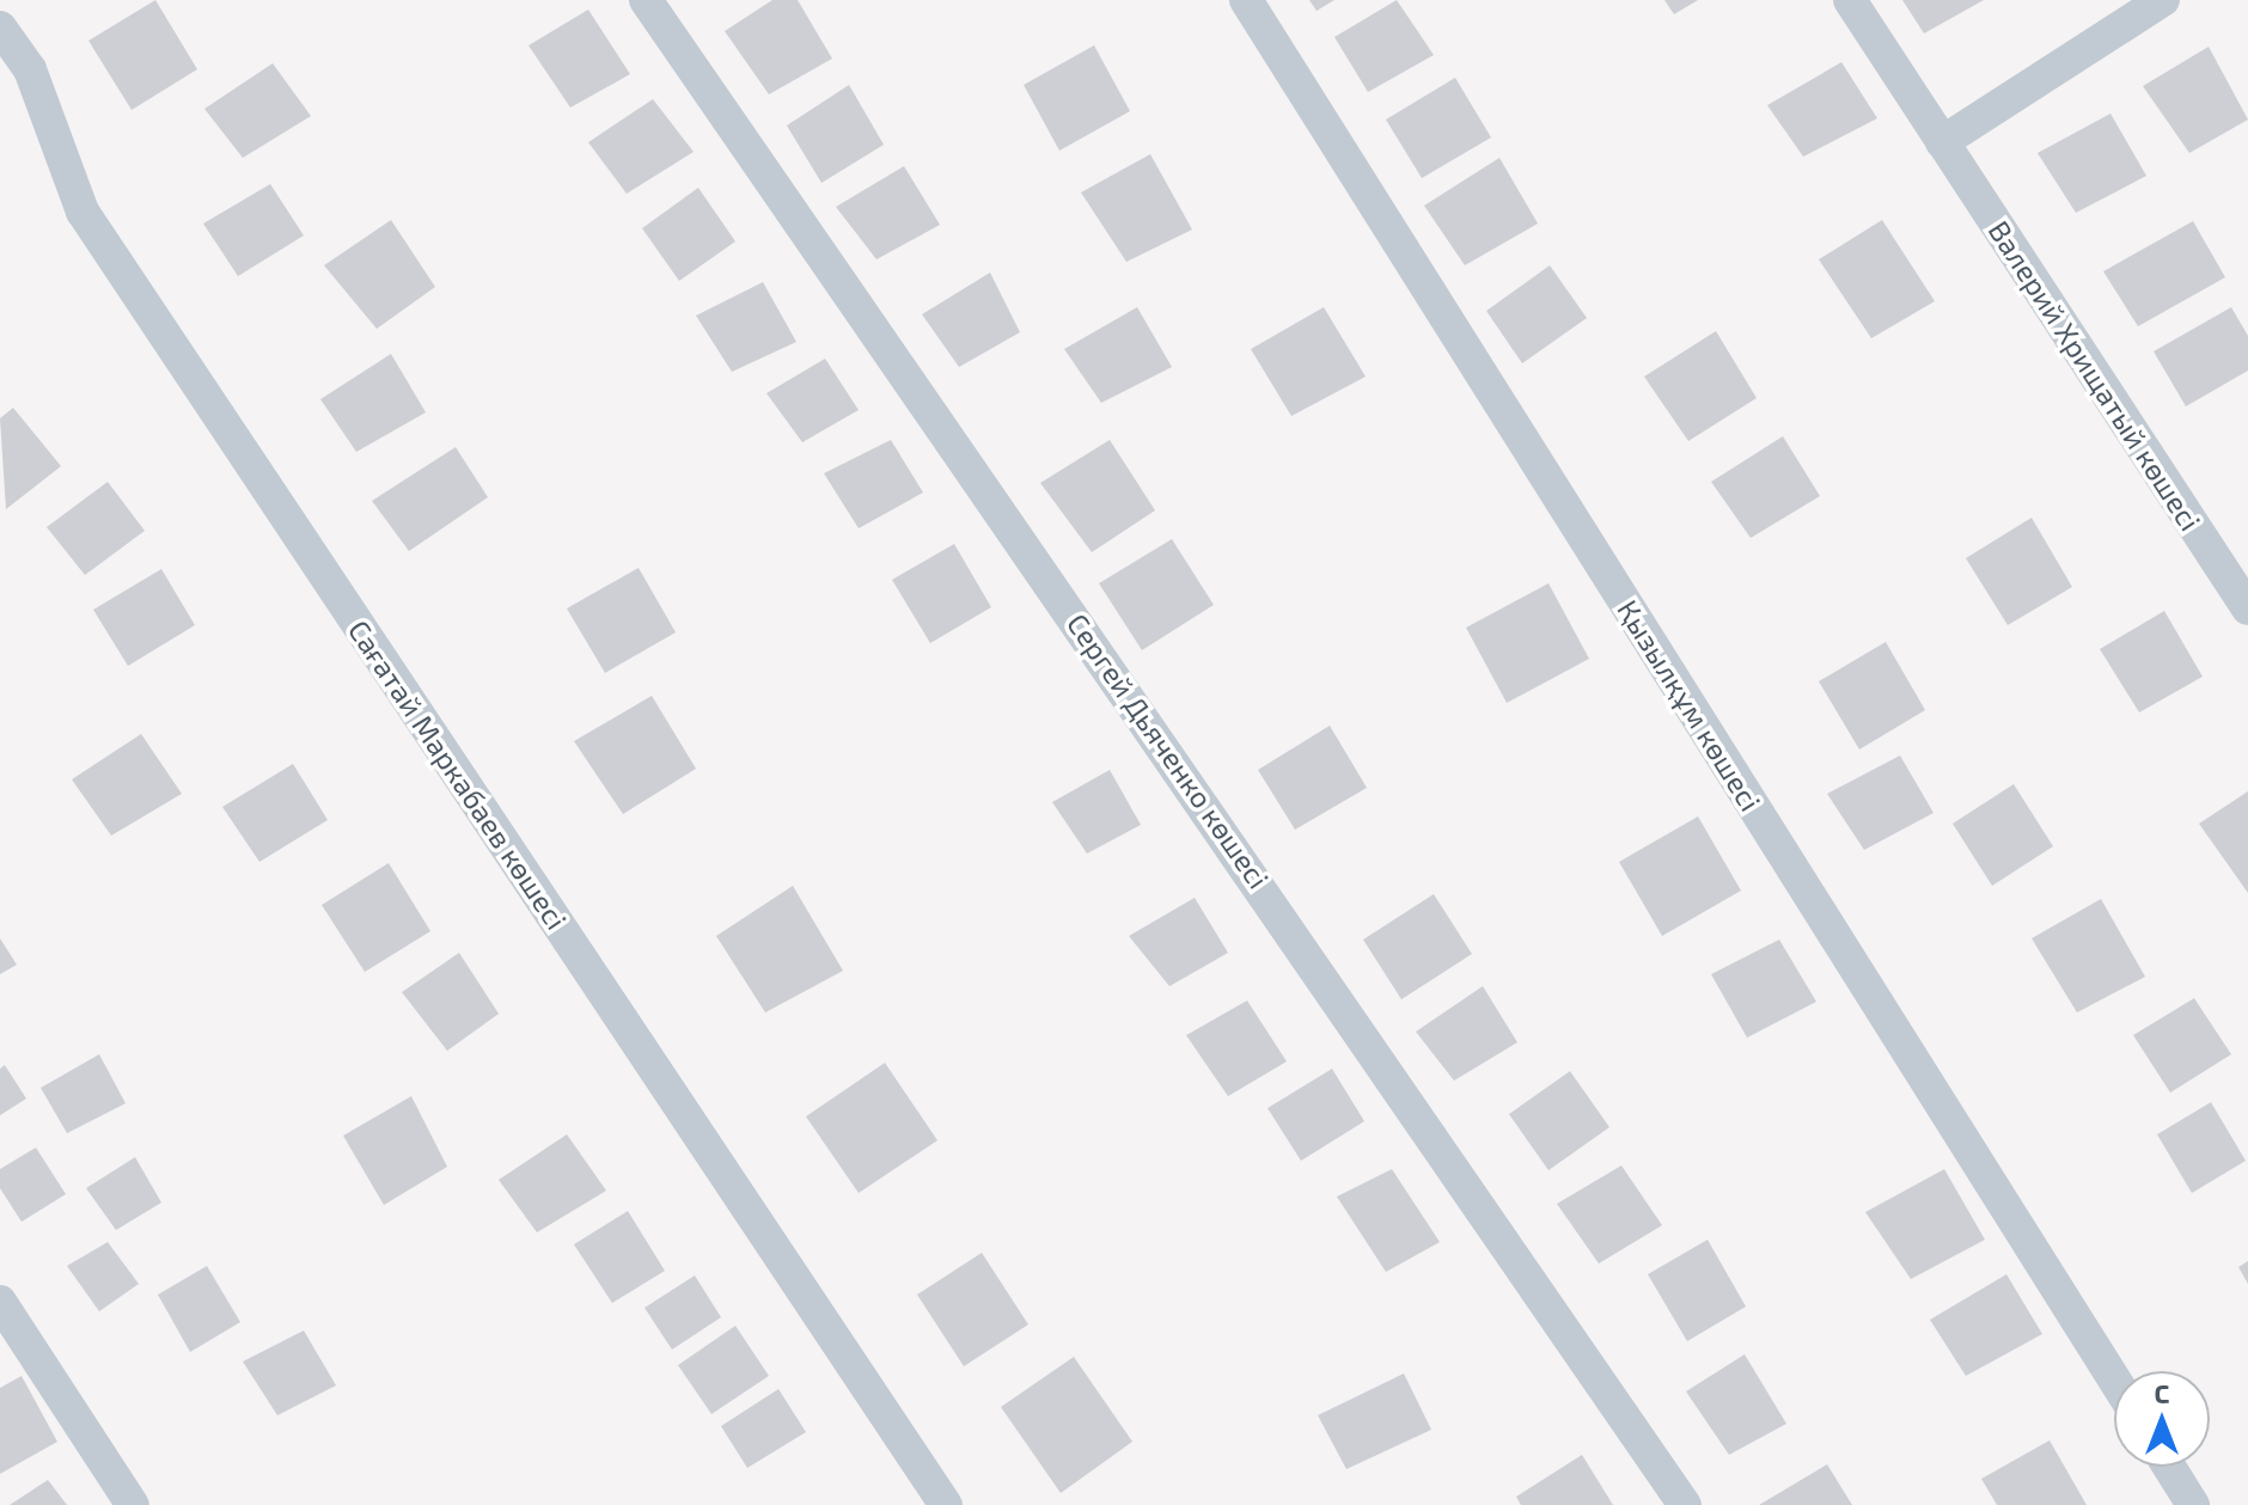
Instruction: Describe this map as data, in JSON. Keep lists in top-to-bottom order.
{
  "streets": {
    "street": [
      "Валерий Хрищатый көшесі",
      "Қызылқұм көшесі",
      "Сергей Дьяченко көшесі",
      "Сағатай Маркабаев көшесі"
    ]
  },
  "north": "top"
}
